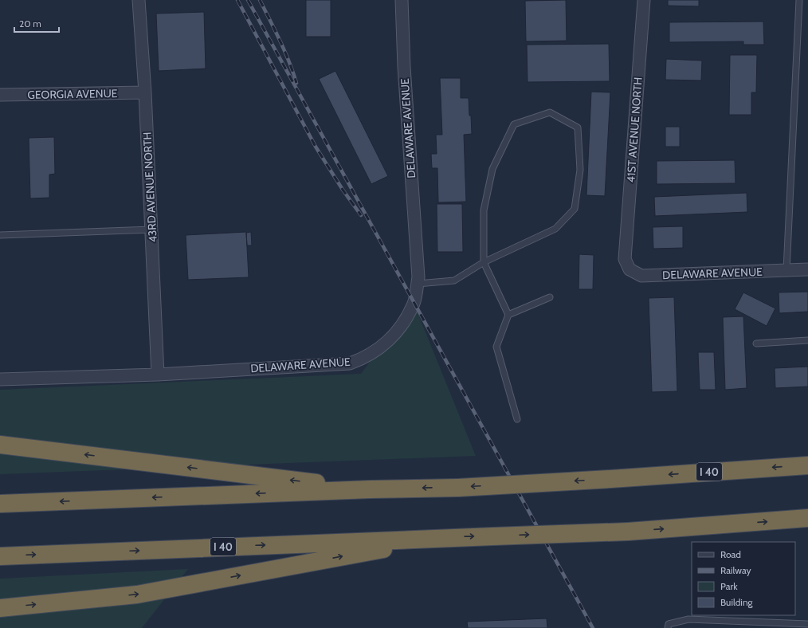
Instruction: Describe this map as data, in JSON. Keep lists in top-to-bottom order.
{
  "streets": {
    "highway": ["I 40"],
    "street": [
      "GEORGIA AVENUE",
      "DELAWARE AVENUE",
      "41ST AVENUE NORTH",
      "43RD AVENUE NORTH"
    ]
  },
  "crossings": [
    ["GEORGIA AVENUE", "43RD AVENUE NORTH"],
    ["DELAWARE AVENUE", "41ST AVENUE NORTH"],
    ["DELAWARE AVENUE", "43RD AVENUE NORTH"]
  ],
  "legend": [
    "Road",
    "Railway",
    "Park",
    "Building"
  ],
  "scale_bar": "20 m"
}
